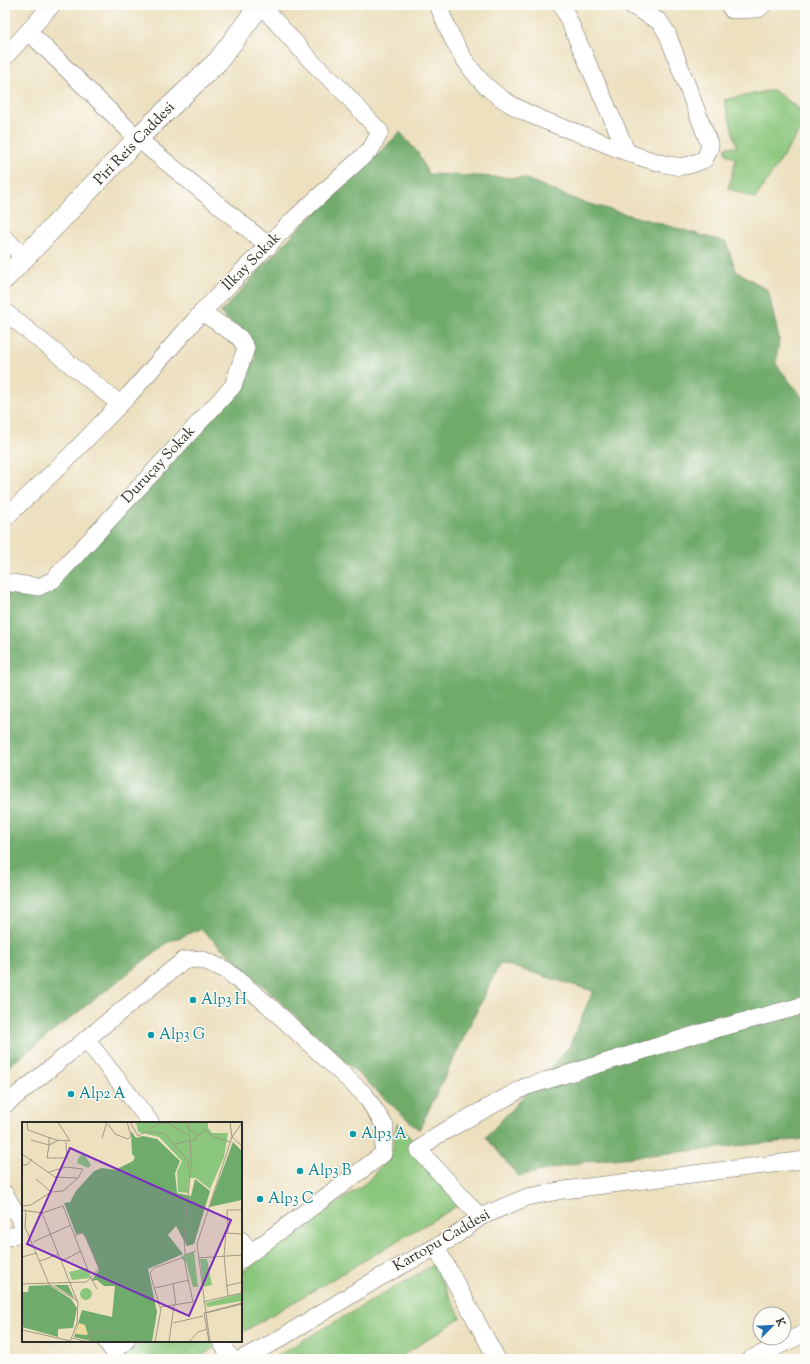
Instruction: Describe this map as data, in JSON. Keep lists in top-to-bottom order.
{
  "streets": {
    "main road": ["Piri Reis Caddesi"],
    "street": ["İlkay Sokak", "Duruçay Sokak", "Kartopu Caddesi"]
  },
  "crossings": [
    ["Piri Reis Caddesi", "İlkay Sokak"],
    ["İlkay Sokak", "Duruçay Sokak"]
  ],
  "places": [
    "Alp3 H",
    "Alp3 G",
    "Alp2 A",
    "Alp3 A",
    "Alp3 B",
    "Alp3 C"
  ],
  "north": "top right"
}
